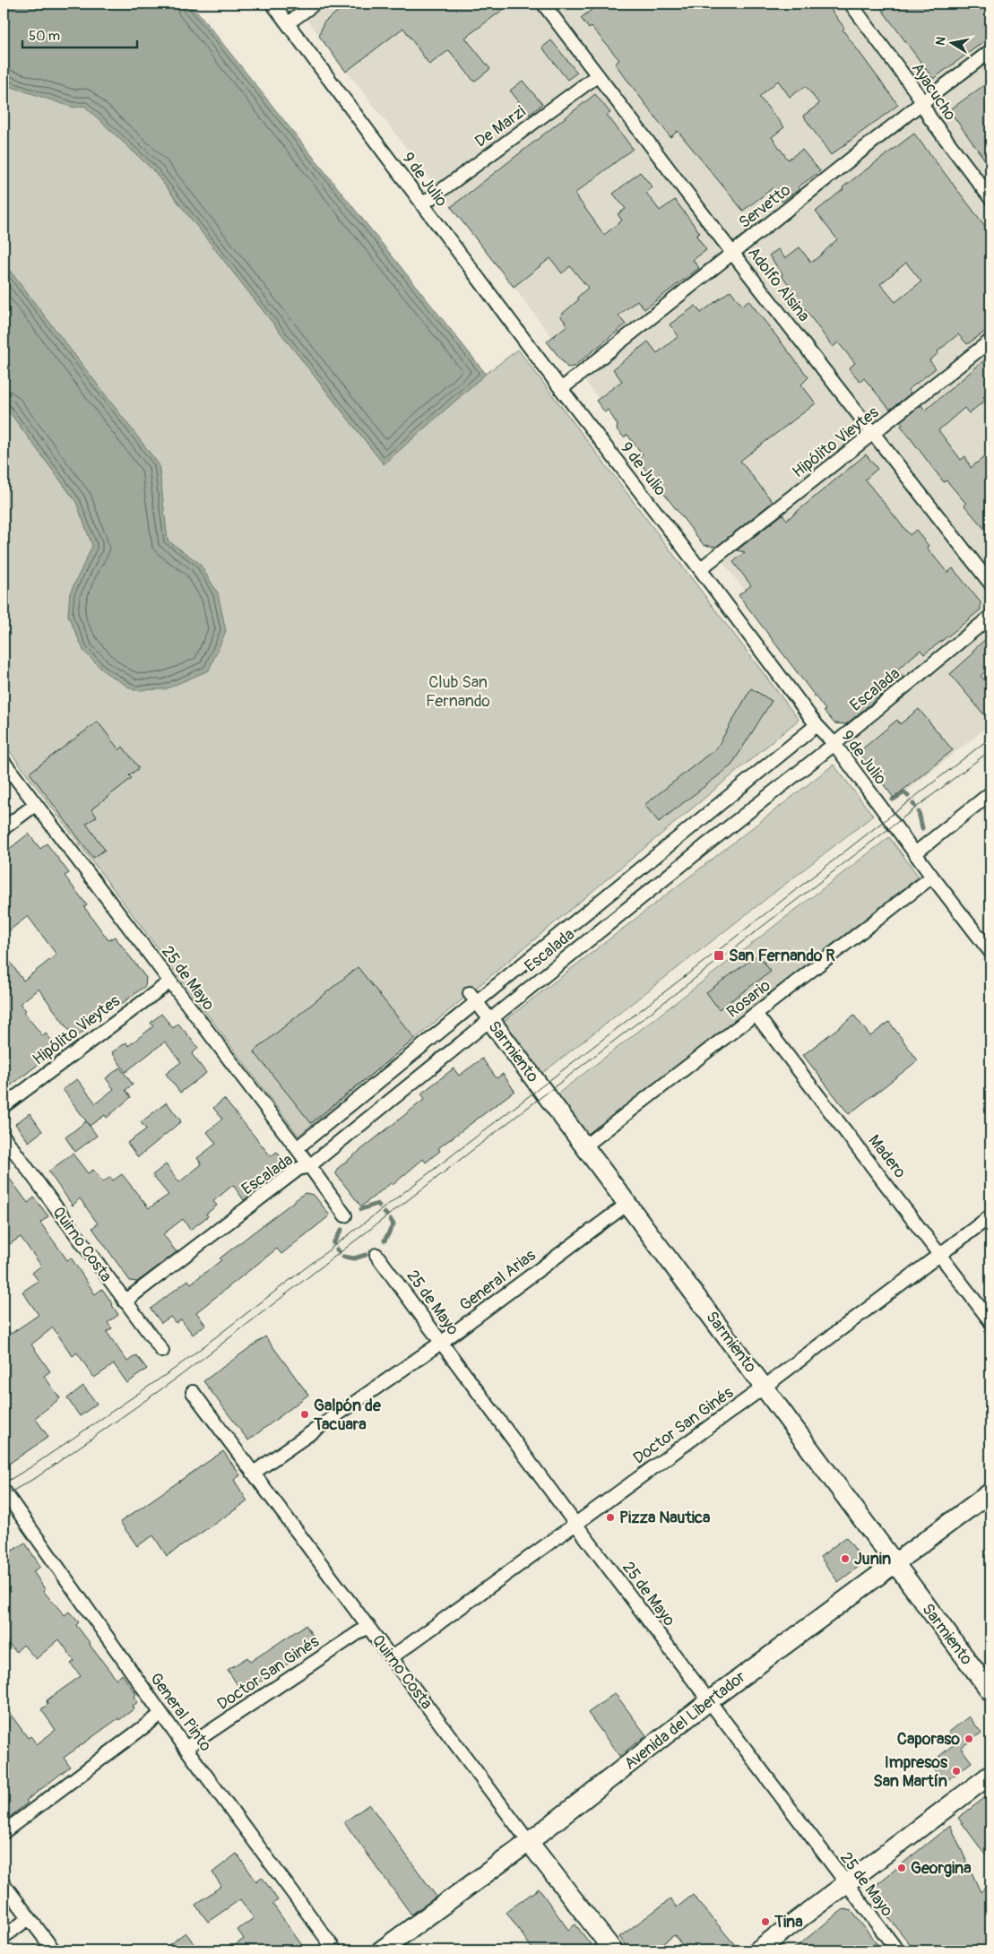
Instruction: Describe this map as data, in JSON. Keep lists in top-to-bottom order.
{
  "streets": {
    "main road": ["Sarmiento", "Quirno Costa", "Avenida del Libertador"],
    "street": [
      "Ayacucho",
      "De Marzi",
      "9 de Julio",
      "Servetto",
      "Adolfo Alsina",
      "Hipólito Vieytes",
      "Escalada",
      "25 de Mayo",
      "Rosario",
      "Madero",
      "General Arias",
      "Doctor San Ginés",
      "General Pinto"
    ]
  },
  "crossings": [
    ["Ayacucho", "Servetto"],
    ["De Marzi", "9 de Julio"],
    ["De Marzi", "Adolfo Alsina"],
    ["9 de Julio", "Servetto"],
    ["9 de Julio", "Hipólito Vieytes"],
    ["9 de Julio", "Escalada"],
    ["9 de Julio", "Rosario"],
    ["Servetto", "Adolfo Alsina"],
    ["Adolfo Alsina", "Hipólito Vieytes"],
    ["Hipólito Vieytes", "25 de Mayo"],
    ["Escalada", "25 de Mayo"],
    ["Escalada", "Sarmiento"],
    ["Escalada", "Quirno Costa"],
    ["25 de Mayo", "General Arias"],
    ["25 de Mayo", "Doctor San Ginés"],
    ["25 de Mayo", "Avenida del Libertador"],
    ["Rosario", "Sarmiento"],
    ["Rosario", "Madero"],
    ["Sarmiento", "General Arias"],
    ["Sarmiento", "Doctor San Ginés"],
    ["Sarmiento", "Avenida del Libertador"],
    ["Madero", "Doctor San Ginés"],
    ["Quirno Costa", "General Arias"],
    ["Quirno Costa", "Doctor San Ginés"],
    ["Quirno Costa", "Avenida del Libertador"],
    ["Doctor San Ginés", "General Pinto"]
  ],
  "parks": ["Club San Fernando"],
  "places": {
    "transit": ["San Fernando R"],
    "other": [
      "Galpón de Tacuara",
      "Pizza Nautica",
      "Junin",
      "Caporaso",
      "Impresos San Martín",
      "Georgina",
      "Tina"
    ]
  },
  "scale_bar": "50 m",
  "north": "left"
}
